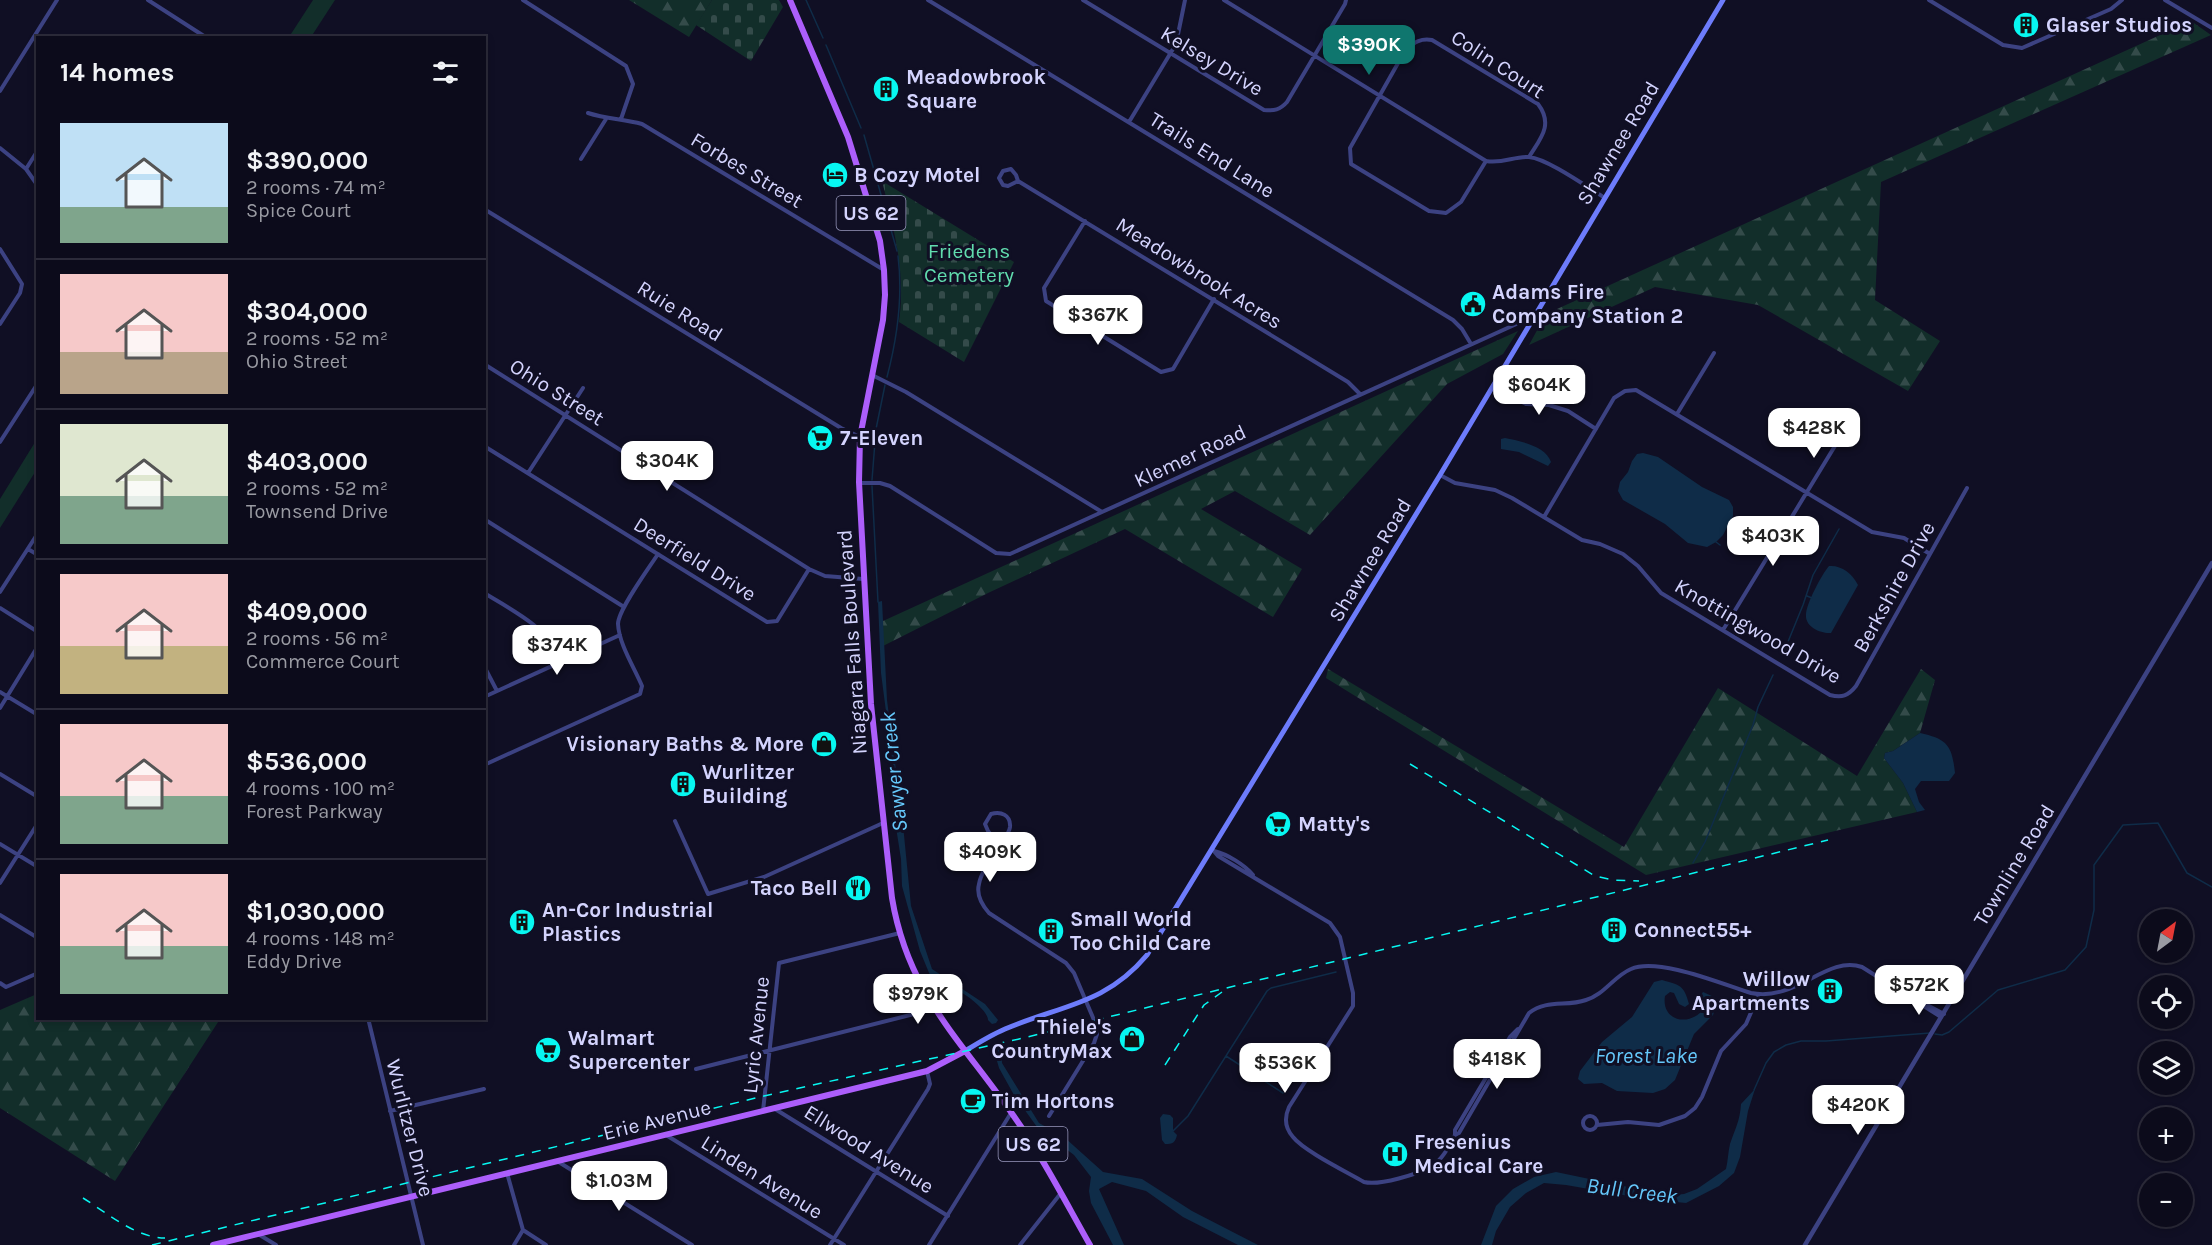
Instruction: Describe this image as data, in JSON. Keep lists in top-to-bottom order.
{
  "streets": {
    "main road": [
      "Shawnee Road",
      "US 62",
      "Niagara Falls Boulevard",
      "Erie Avenue"
    ],
    "street": [
      "Kelsey Drive",
      "Colin Court",
      "Trails End Lane",
      "Forbes Street",
      "Meadowbrook Acres",
      "Ruie Road",
      "Ohio Street",
      "Klemer Road",
      "Deerfield Drive",
      "Berkshire Drive",
      "Knottingwood Drive",
      "Townline Road",
      "Lyric Avenue",
      "Wurlitzer Drive",
      "Ellwood Avenue",
      "Linden Avenue"
    ]
  },
  "crossings": [
    ["Shawnee Road", "Klemer Road"],
    ["Shawnee Road", "Knottingwood Drive"],
    ["Shawnee Road", "Niagara Falls Boulevard"],
    ["Shawnee Road", "Erie Avenue"],
    ["Trails End Lane", "Klemer Road"],
    ["Forbes Street", "Niagara Falls Boulevard"],
    ["Meadowbrook Acres", "Klemer Road"],
    ["Ruie Road", "Niagara Falls Boulevard"],
    ["Ohio Street", "Deerfield Drive"],
    ["Ohio Street", "Niagara Falls Boulevard"],
    ["Klemer Road", "Niagara Falls Boulevard"],
    ["Berkshire Drive", "Knottingwood Drive"],
    ["Niagara Falls Boulevard", "Lyric Avenue"],
    ["Niagara Falls Boulevard", "Erie Avenue"],
    ["Lyric Avenue", "Erie Avenue"],
    ["Erie Avenue", "Wurlitzer Drive"],
    ["Erie Avenue", "Ellwood Avenue"],
    ["Erie Avenue", "Linden Avenue"]
  ],
  "water": ["Sawyer Creek", "Forest Lake", "Bull Creek"],
  "parks": ["Friedens Cemetery"],
  "places": {
    "building": [
      "Glaser Studios",
      "Meadowbrook Square",
      "Wurlitzer Building",
      "An-Cor Industrial Plastics",
      "Connect55+",
      "Small World Too Child Care",
      "Willow Apartments"
    ],
    "hotel": ["B Cozy Motel"],
    "public building": ["Adams Fire Company Station 2"],
    "supermarket": ["7-Eleven", "Matty's", "Walmart Supercenter"],
    "shop": ["Visionary Baths & More", "Thiele's CountryMax"],
    "restaurant": ["Taco Bell"],
    "cafe": ["Tim Hortons"],
    "hospital": ["Fresenius Medical Care"]
  },
  "north": "top right",
  "page": {
    "price": [
      "$390K",
      "$367K",
      "$604K",
      "$428K",
      "$304K",
      "$403K",
      "$374K",
      "$409K",
      "$572K",
      "$979K",
      "$418K",
      "$536K",
      "$420K",
      "$1.03M"
    ],
    "heading": "14 homes",
    "list": [
      {
        "name": "$390,000",
        "note": "2 rooms · 74 m² · Spice Court"
      },
      {
        "name": "$304,000",
        "note": "2 rooms · 52 m² · Ohio Street"
      },
      {
        "name": "$403,000",
        "note": "2 rooms · 52 m² · Townsend Drive"
      },
      {
        "name": "$409,000",
        "note": "2 rooms · 56 m² · Commerce Court"
      },
      {
        "name": "$536,000",
        "note": "4 rooms · 100 m² · Forest Parkway"
      },
      {
        "name": "$1,030,000",
        "note": "4 rooms · 148 m² · Eddy Drive"
      }
    ],
    "map_buttons": ["+", "−"]
  }
}
